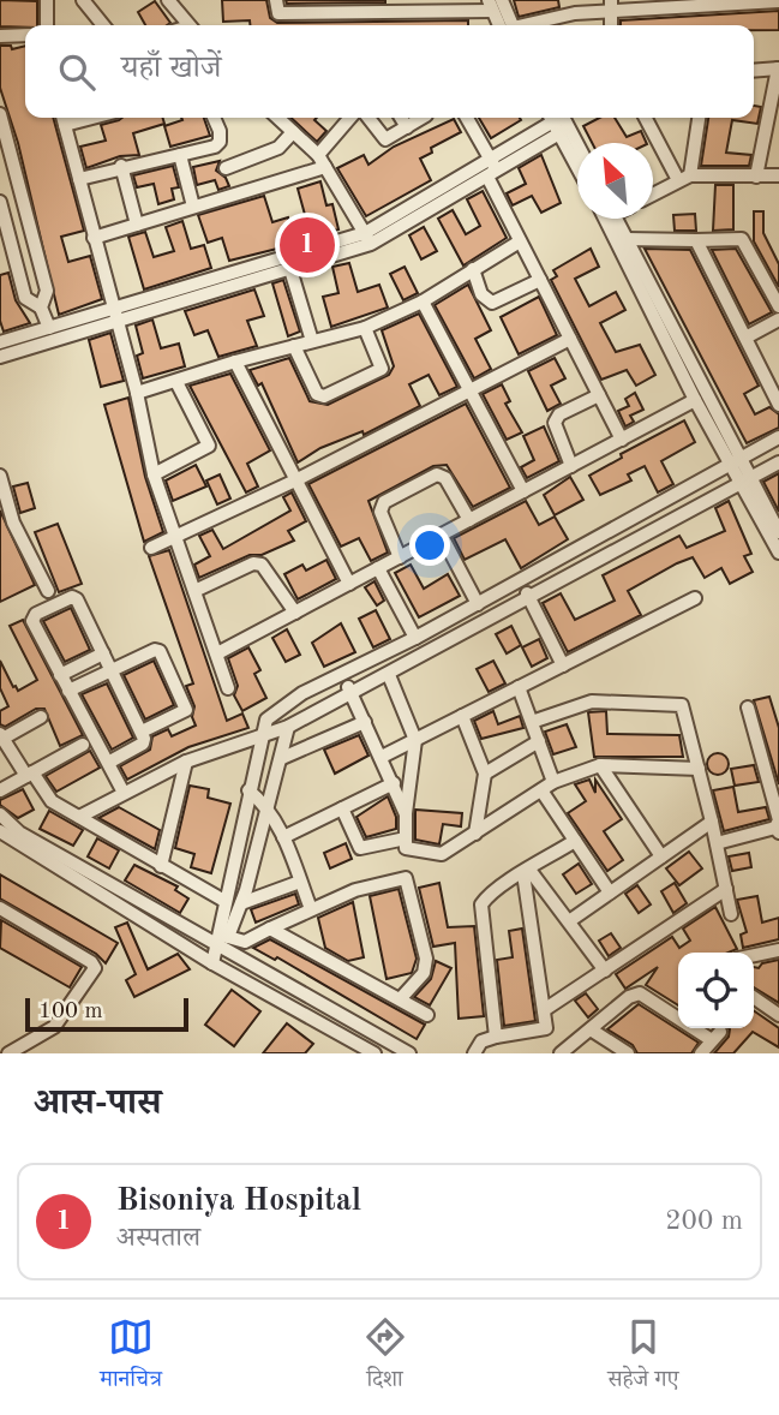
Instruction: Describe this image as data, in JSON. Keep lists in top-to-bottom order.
{
  "scale_bar": "100 m",
  "north": "top left",
  "page": {
    "search": "यहाँ खोजें",
    "pins": "1",
    "scale": "100 m",
    "heading": "आस-पास",
    "list": [
      {
        "mark": "1",
        "name": "Bisoniya Hospital",
        "note": "अस्पताल",
        "value": "200 m"
      }
    ],
    "nav": ["मानचित्र", "दिशा", "सहेजे गए"]
  }
}
